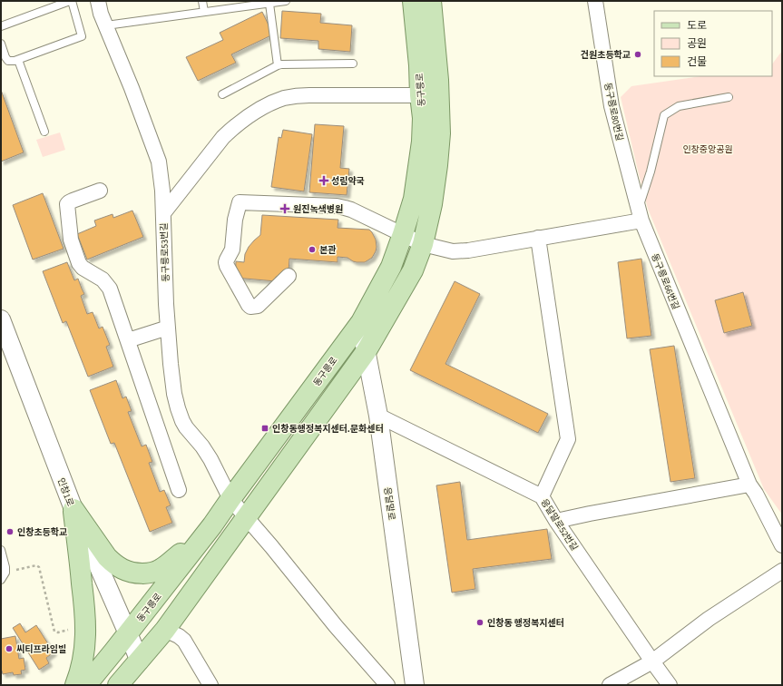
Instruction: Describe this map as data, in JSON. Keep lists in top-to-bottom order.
{
  "streets": {
    "main road": ["동구릉로"],
    "street": [
      "동구릉로80번길",
      "동구릉로53번길",
      "동구릉로66번길",
      "인창1로",
      "응달말로",
      "응달말로52번길"
    ]
  },
  "crossings": [
    ["동구릉로", "동구릉로53번길"],
    ["동구릉로", "인창1로"],
    ["동구릉로", "응달말로"],
    ["동구릉로80번길", "동구릉로66번길"],
    ["응달말로", "응달말로52번길"]
  ],
  "parks": ["인창중앙공원"],
  "places": {
    "other": [
      "건원초등학교",
      "본관",
      "인창초등학교",
      "인창동 행정복지센터",
      "씨티프라임빌"
    ],
    "health": ["성림약국", "원진녹색병원"],
    "transit": ["인창동행정복지센터.문화센터"]
  },
  "legend": ["도로", "공원", "건물"]
}
